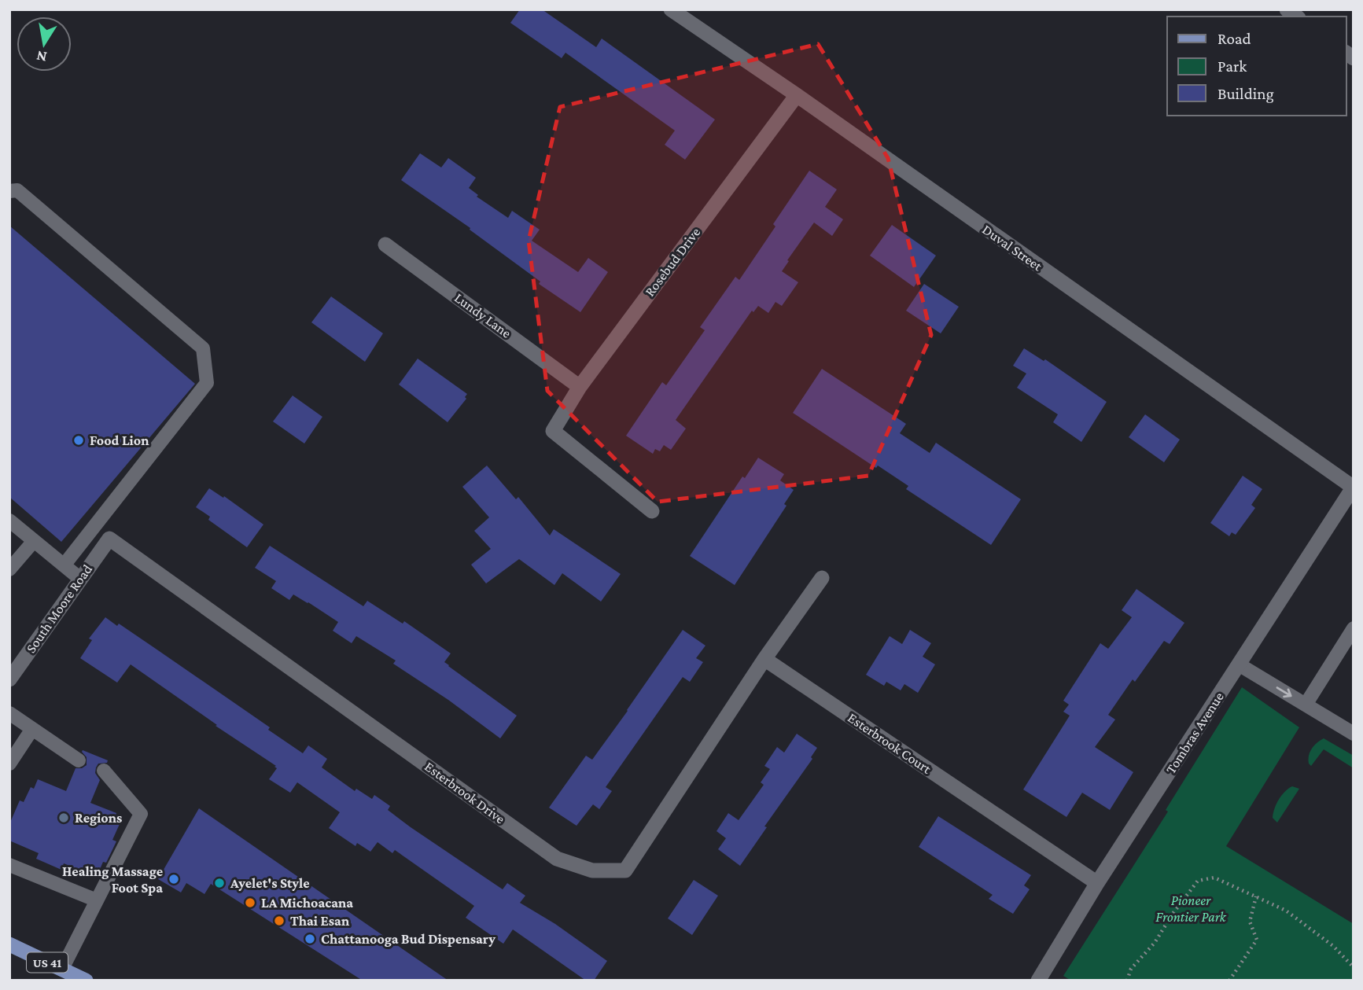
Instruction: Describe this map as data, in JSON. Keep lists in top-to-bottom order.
{
  "streets": {
    "main road": ["US 41"],
    "street": [
      "Duval Street",
      "Rosebud Drive",
      "Lundy Lane",
      "South Moore Road",
      "Tombras Avenue",
      "Esterbrook Court",
      "Esterbrook Drive"
    ]
  },
  "crossings": [
    ["Duval Street", "Rosebud Drive"],
    ["Duval Street", "Tombras Avenue"],
    ["Rosebud Drive", "Lundy Lane"],
    ["South Moore Road", "Esterbrook Drive"],
    ["Tombras Avenue", "Esterbrook Court"],
    ["Esterbrook Court", "Esterbrook Drive"]
  ],
  "parks": ["Pioneer Frontier Park"],
  "places": [
    "Food Lion",
    "Regions",
    "Healing Massage Foot Spa",
    "Ayelet's Style",
    "LA Michoacana",
    "Thai Esan",
    "Chattanooga Bud Dispensary"
  ],
  "legend": ["Road", "Park", "Building"],
  "north": "bottom"
}
